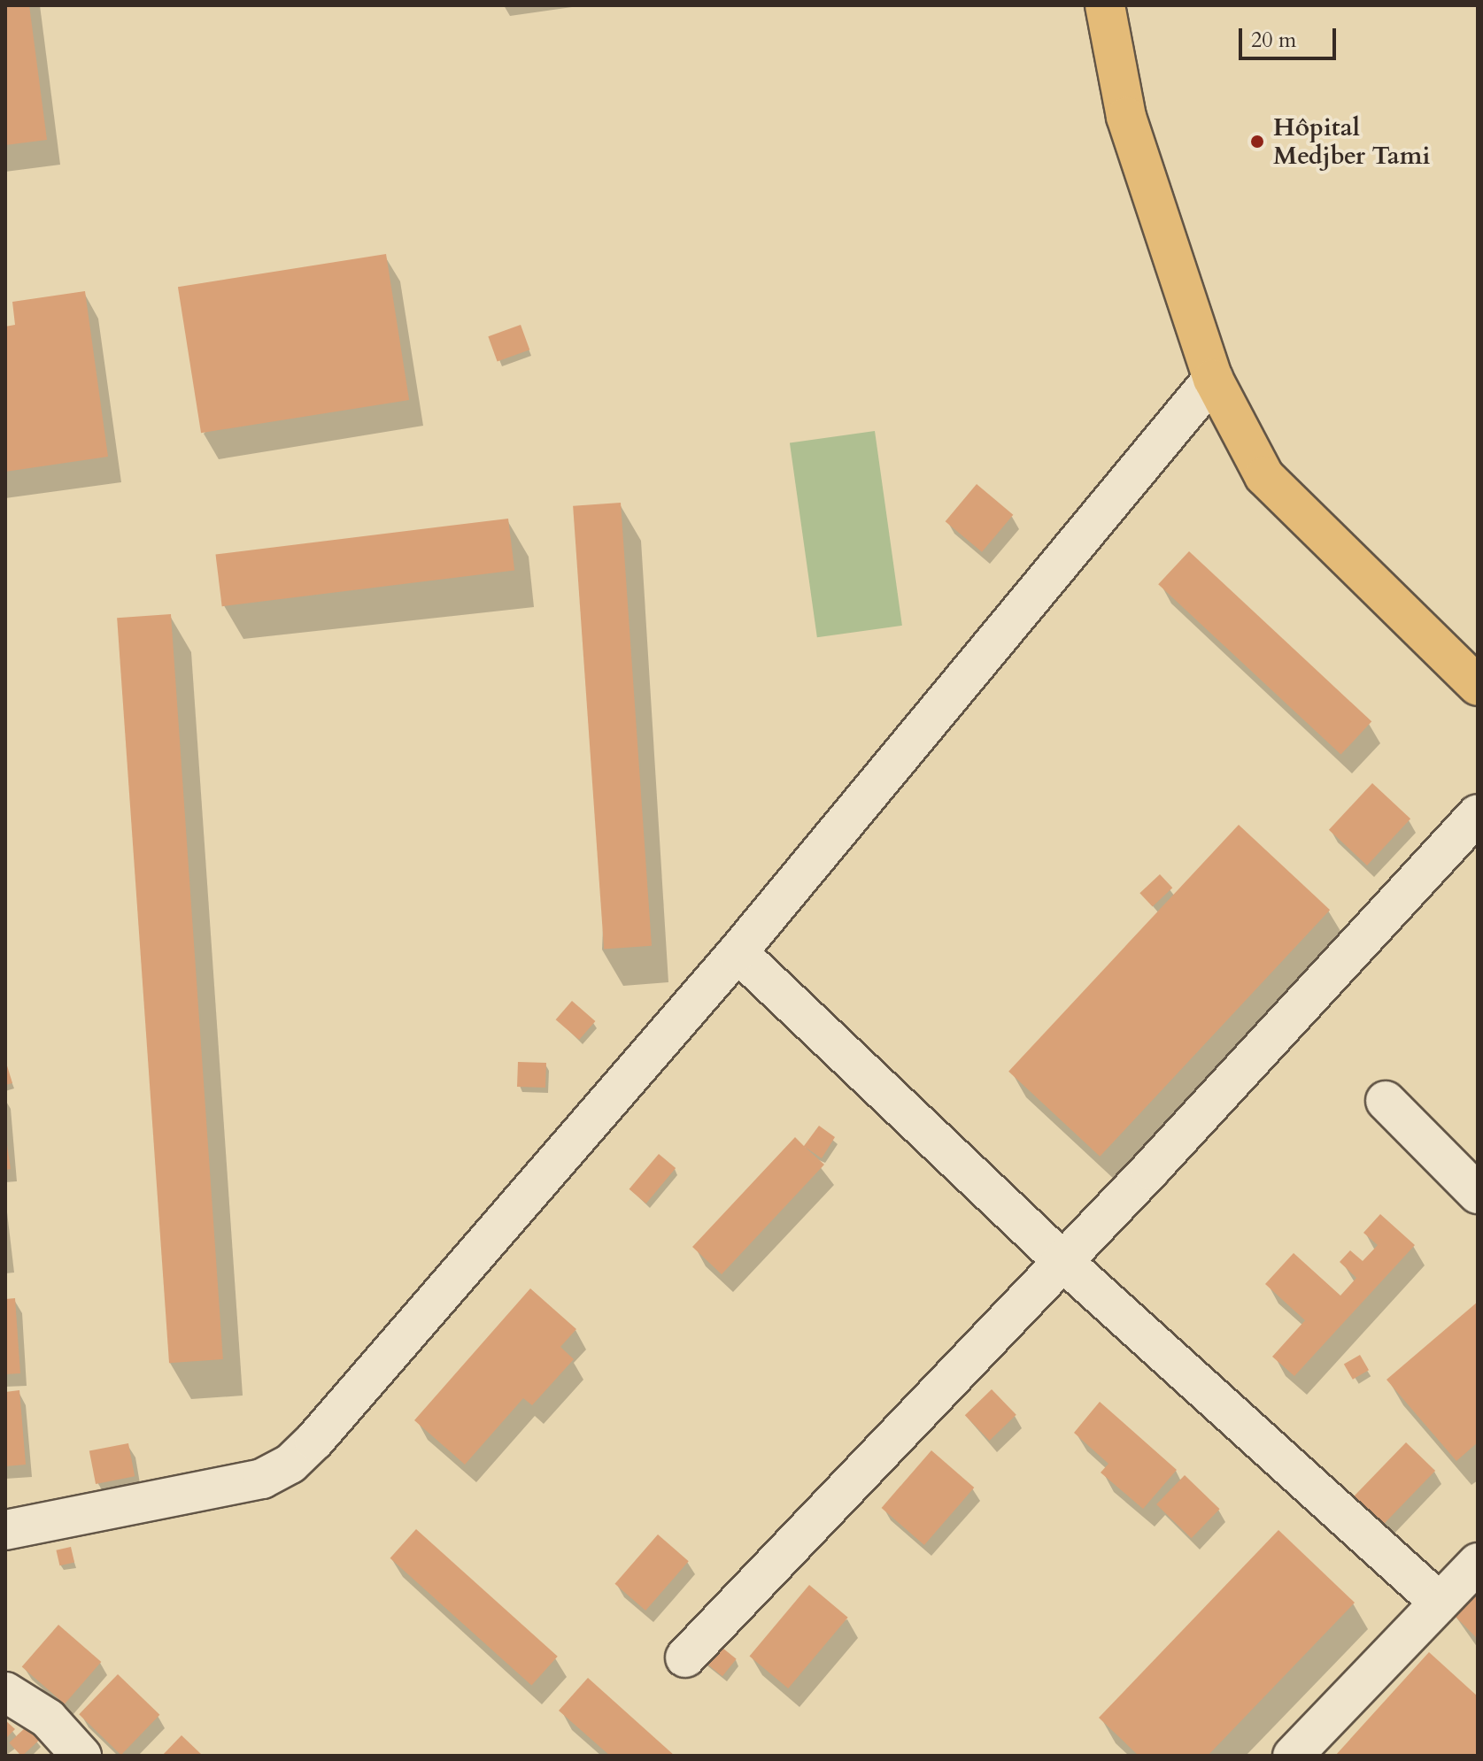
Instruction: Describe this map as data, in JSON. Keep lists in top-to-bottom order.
{
  "places": ["Hôpital Medjber Tami"],
  "scale_bar": "20 m"
}
